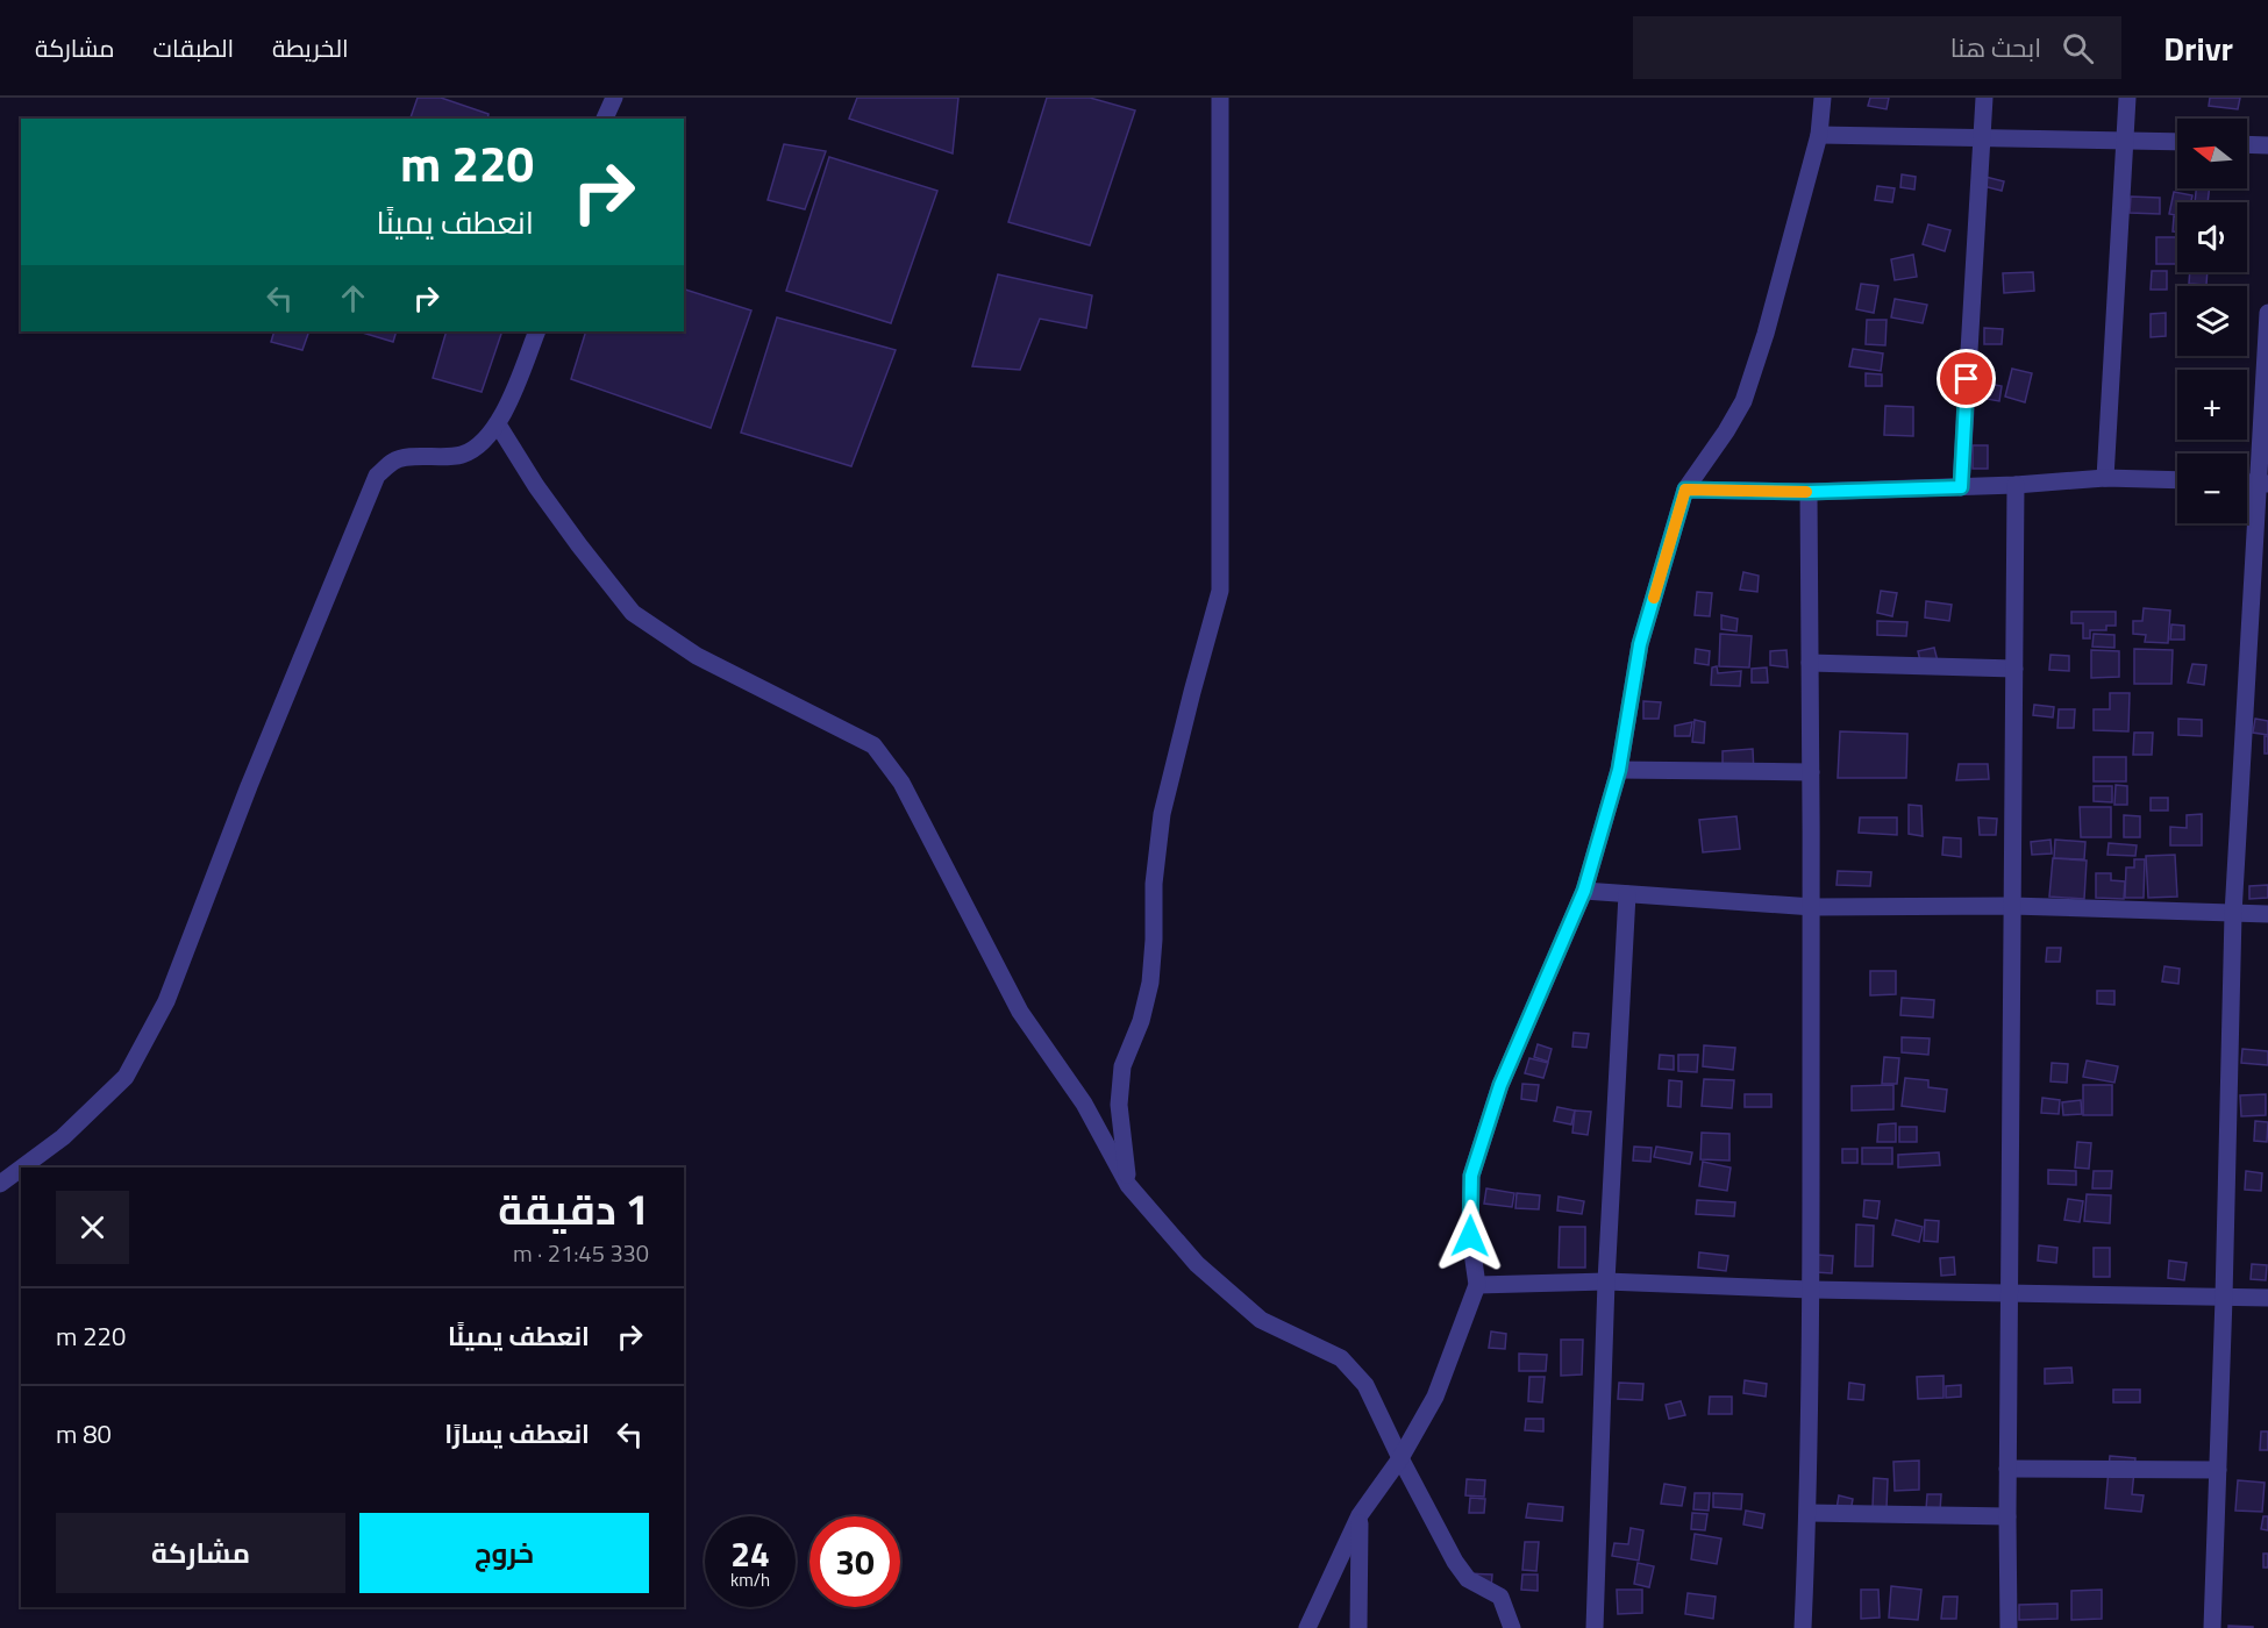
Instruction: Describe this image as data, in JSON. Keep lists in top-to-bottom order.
{
  "north": "left",
  "page": {
    "header": "Drivr",
    "search": "ابحث هنا",
    "nav": ["الخريطة", "الطبقات", "مشاركة"],
    "map_buttons": ["+", "−"],
    "turn": ["220 m", "انعطف يمينًا"],
    "heading": ["1 دقيقة", "330 m · 21:45"],
    "list": [
      {
        "name": "انعطف يمينًا",
        "value": "220 m"
      },
      {
        "name": "انعطف يسارًا",
        "value": "80 m"
      }
    ],
    "buttons": ["خروج", "مشاركة"],
    "speed": "24 km/h",
    "limit": "30"
  }
}
